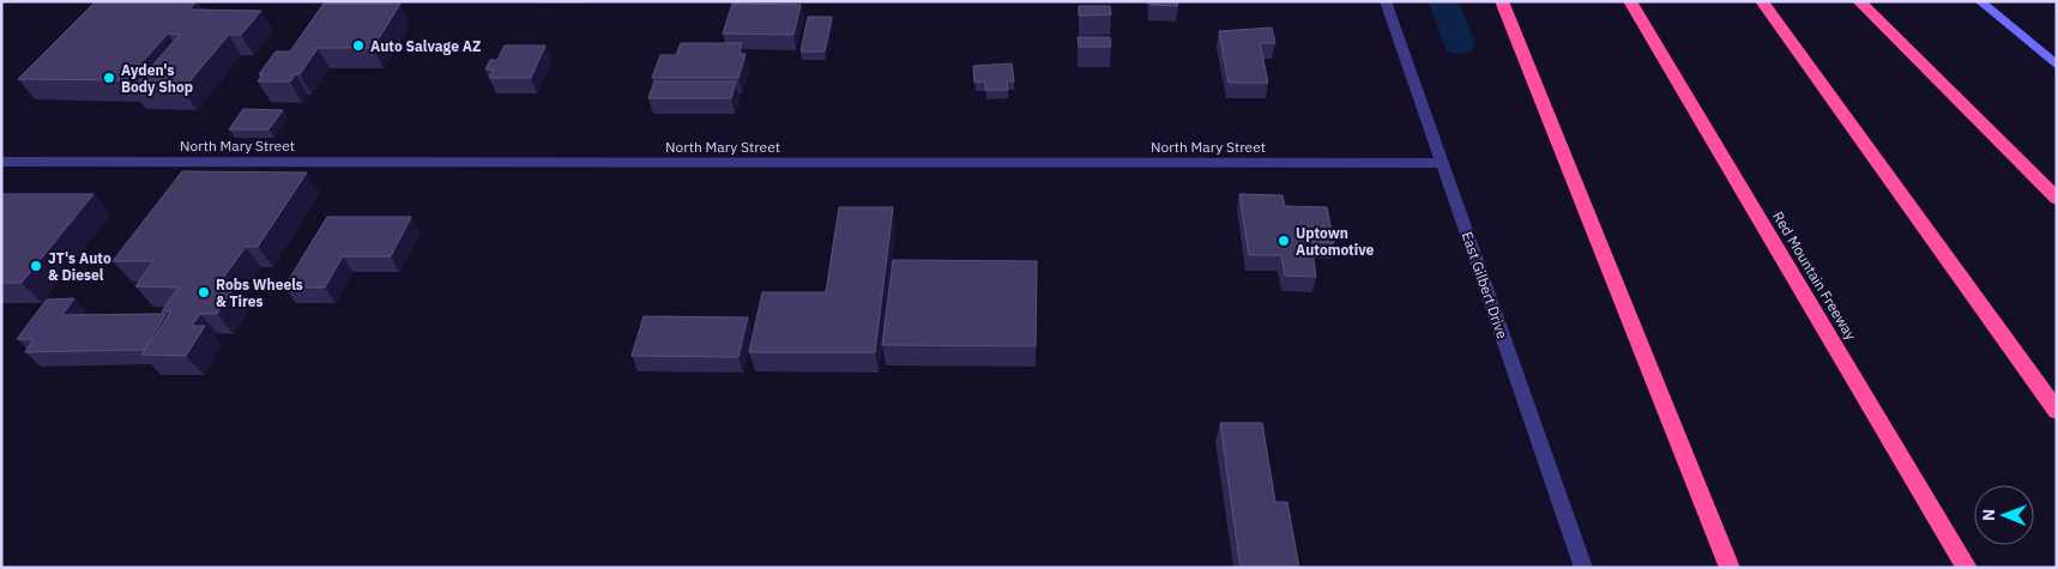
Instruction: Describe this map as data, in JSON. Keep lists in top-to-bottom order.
{
  "streets": {
    "highway": ["Red Mountain Freeway"],
    "street": ["North Mary Street", "East Gilbert Drive"]
  },
  "crossings": [
    ["North Mary Street", "East Gilbert Drive"]
  ],
  "places": [
    "Auto Salvage AZ",
    "Ayden's Body Shop",
    "Uptown Automotive",
    "JT's Auto & Diesel",
    "Robs Wheels & Tires"
  ],
  "north": "left"
}
